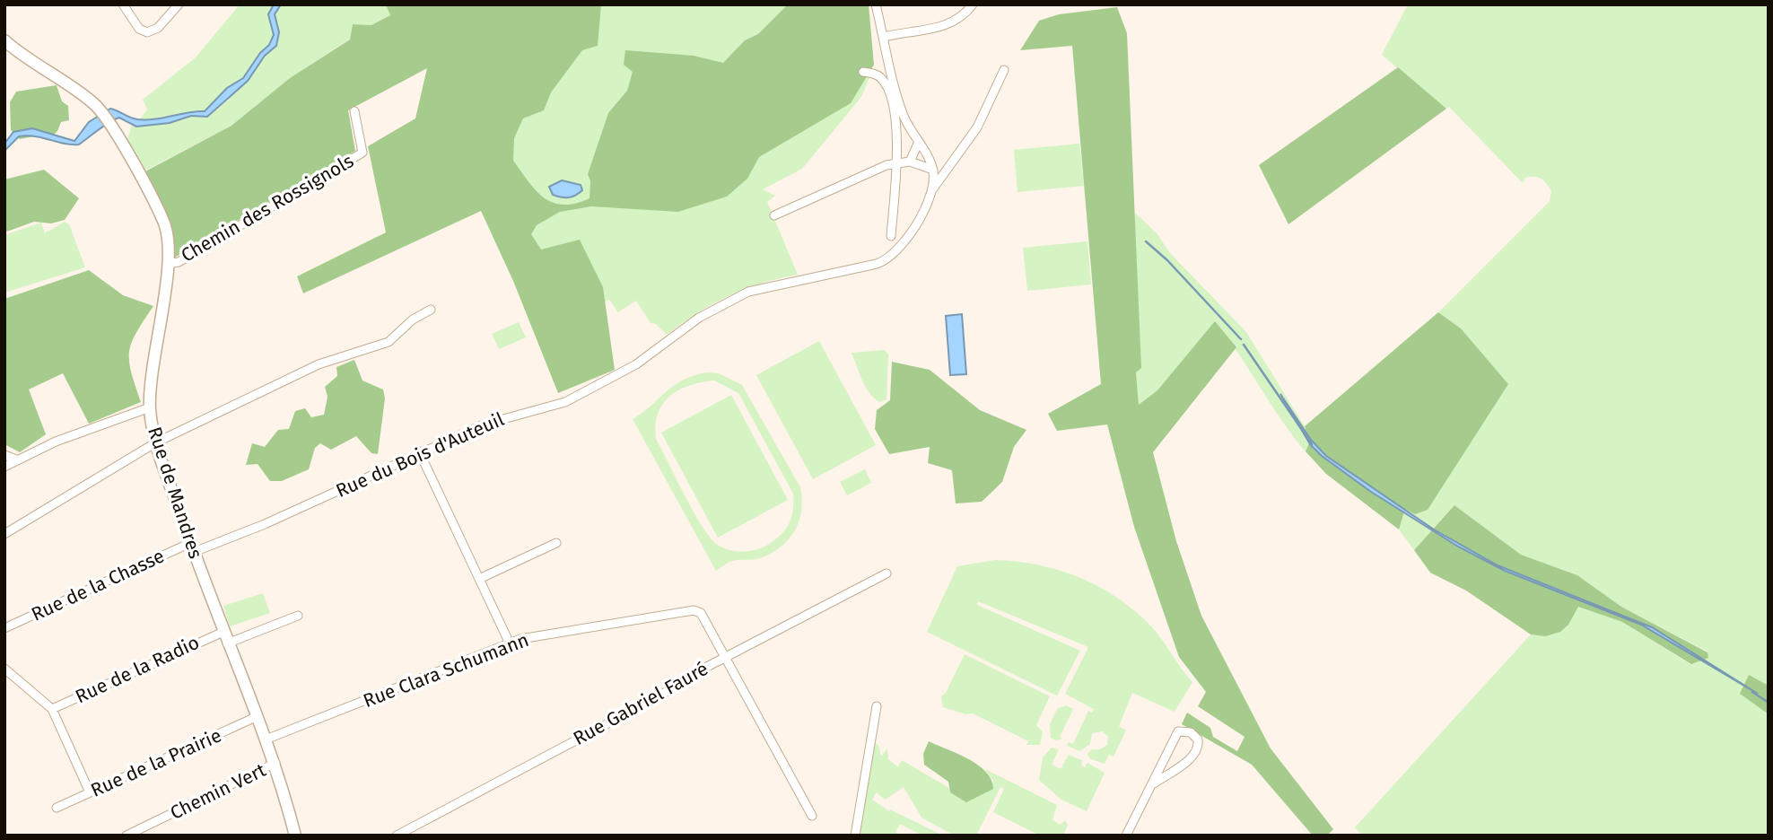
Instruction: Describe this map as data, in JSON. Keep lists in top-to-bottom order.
{
  "streets": {
    "street": [
      "Chemin des Rossignols",
      "Rue du Bois d'Auteuil",
      "Rue de Mandres",
      "Rue de la Chasse",
      "Rue de la Radio",
      "Rue Clara Schumann",
      "Rue Gabriel Fauré",
      "Rue de la Prairie",
      "Chemin Vert"
    ]
  },
  "crossings": [
    ["Chemin des Rossignols", "Rue de Mandres"],
    ["Rue du Bois d'Auteuil", "Rue de Mandres"],
    ["Rue du Bois d'Auteuil", "Rue de la Chasse"],
    ["Rue de Mandres", "Rue de la Chasse"],
    ["Rue de Mandres", "Rue de la Radio"],
    ["Rue de Mandres", "Rue Clara Schumann"],
    ["Rue de Mandres", "Rue de la Prairie"],
    ["Rue de Mandres", "Chemin Vert"],
    ["Rue Clara Schumann", "Rue Gabriel Fauré"]
  ]
}
